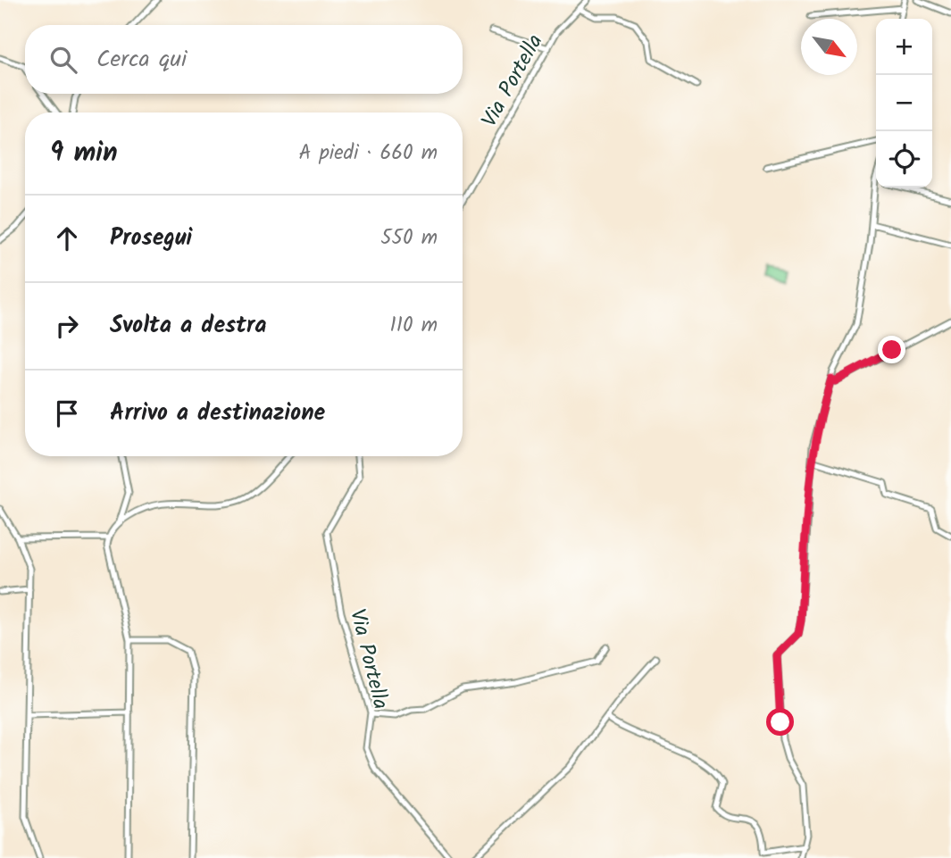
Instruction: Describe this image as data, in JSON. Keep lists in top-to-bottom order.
{
  "streets": {
    "street": ["Via Portella"]
  },
  "north": "bottom right",
  "page": {
    "map_buttons": ["+", "−"],
    "search": "Cerca qui",
    "heading": ["9 min", "A piedi · 660 m"],
    "list": [
      ["Prosegui", "550 m"],
      ["Svolta a destra", "110 m"],
      "Arrivo a destinazione"
    ]
  }
}
